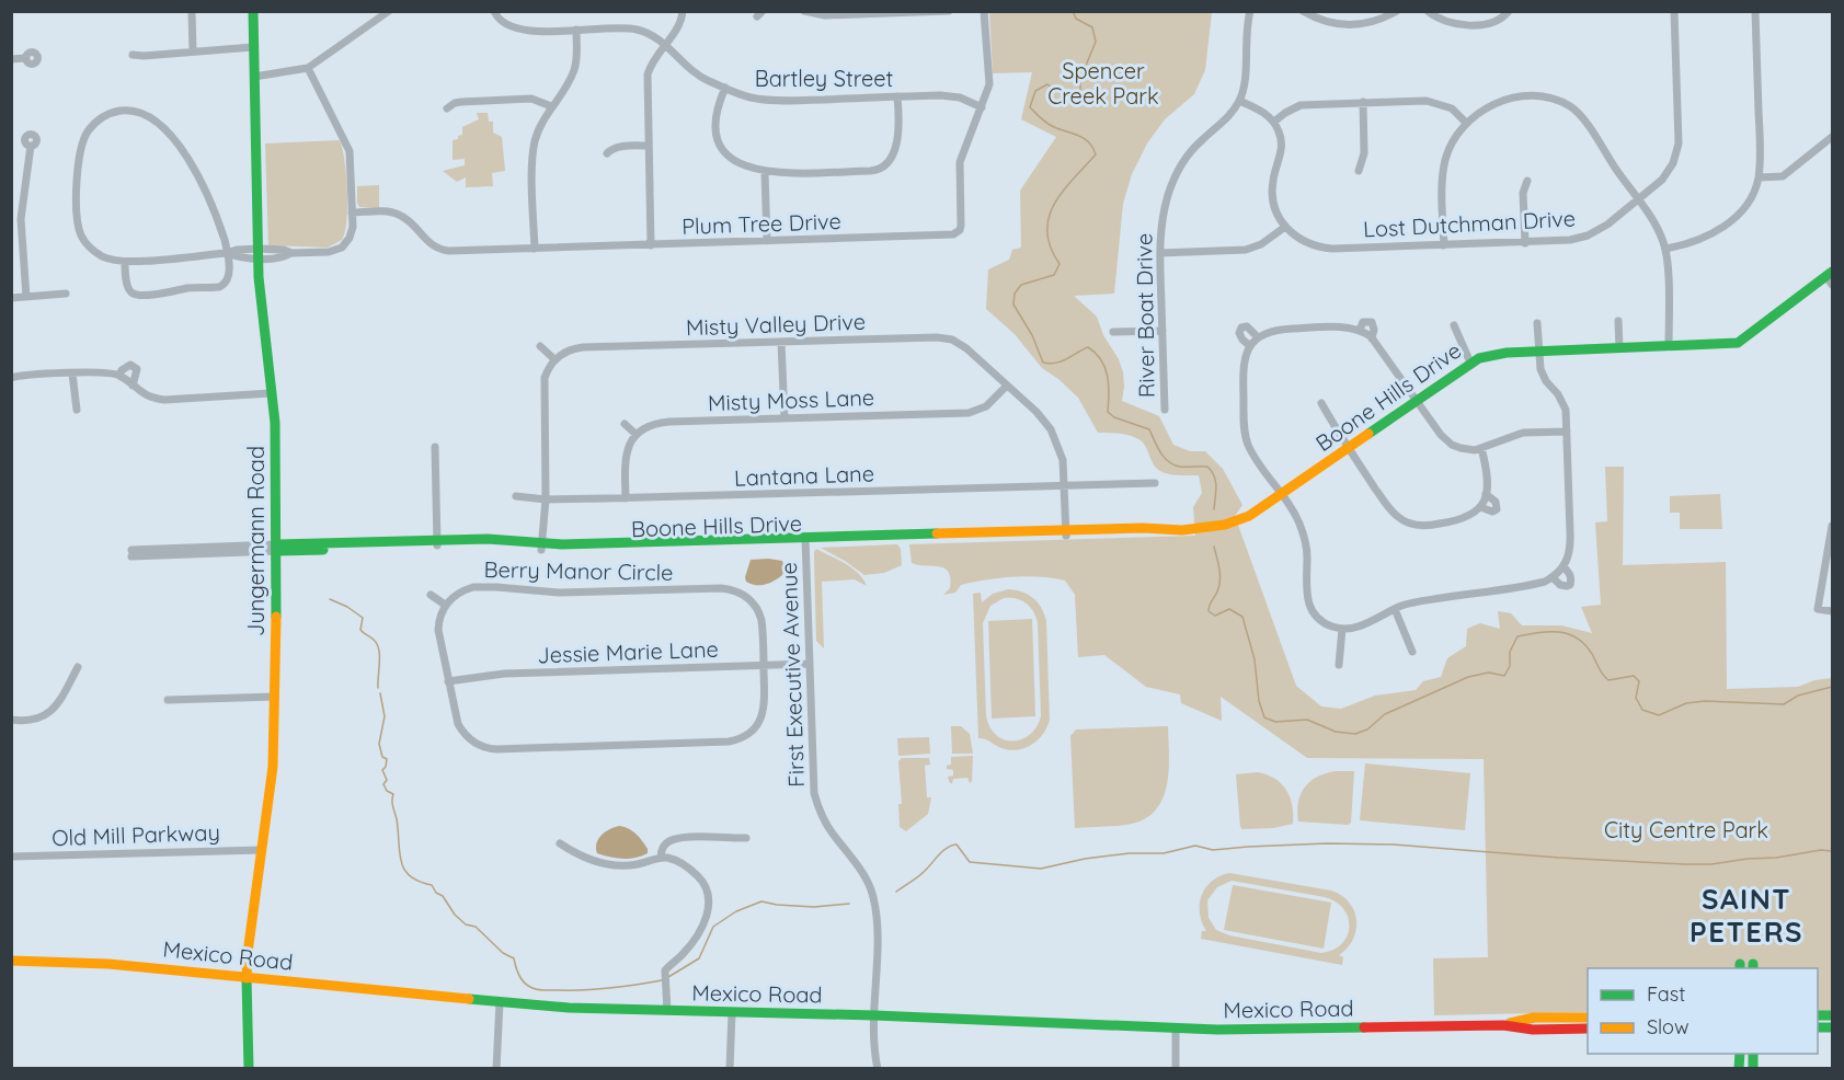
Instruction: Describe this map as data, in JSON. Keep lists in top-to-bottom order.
{
  "streets": {
    "main road": ["Boone Hills Drive", "Jungermann Road", "Mexico Road"],
    "street": [
      "Bartley Street",
      "Plum Tree Drive",
      "Lost Dutchman Drive",
      "River Boat Drive",
      "Misty Valley Drive",
      "Misty Moss Lane",
      "Lantana Lane",
      "Berry Manor Circle",
      "Jessie Marie Lane",
      "First Executive Avenue",
      "Old Mill Parkway"
    ]
  },
  "crossings": [
    ["Bartley Street", "Plum Tree Drive"],
    ["Misty Valley Drive", "Boone Hills Drive"],
    ["Misty Valley Drive", "Misty Moss Lane"],
    ["Misty Valley Drive", "Lantana Lane"],
    ["Boone Hills Drive", "Jungermann Road"],
    ["Boone Hills Drive", "First Executive Avenue"],
    ["Jungermann Road", "Old Mill Parkway"],
    ["Jungermann Road", "Mexico Road"],
    ["Berry Manor Circle", "Jessie Marie Lane"],
    ["Jessie Marie Lane", "First Executive Avenue"],
    ["First Executive Avenue", "Mexico Road"]
  ],
  "districts": ["SAINT PETERS"],
  "parks": ["Spencer Creek Park", "City Centre Park"],
  "legend": ["Fast", "Slow"]
}
